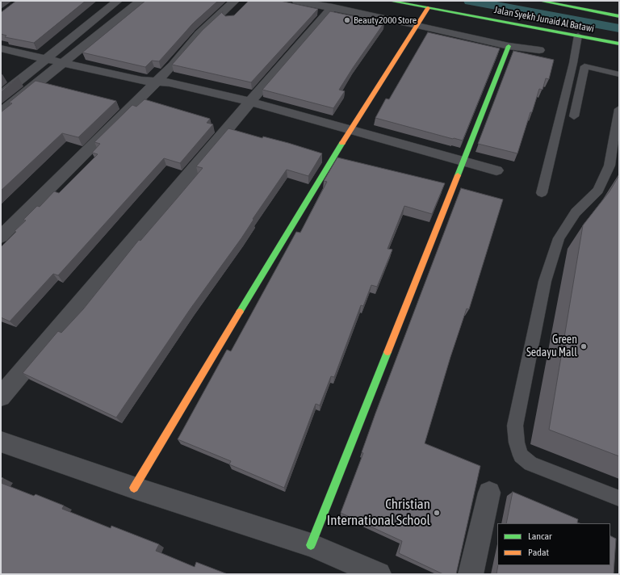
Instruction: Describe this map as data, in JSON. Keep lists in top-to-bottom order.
{
  "streets": {
    "main road": ["Jalan Syekh Junaid Al Batawi"]
  },
  "places": ["Beauty2000 Store", "Green Sedayu Mall", "Christian International School"],
  "legend": ["Lancar", "Padat"]
}
